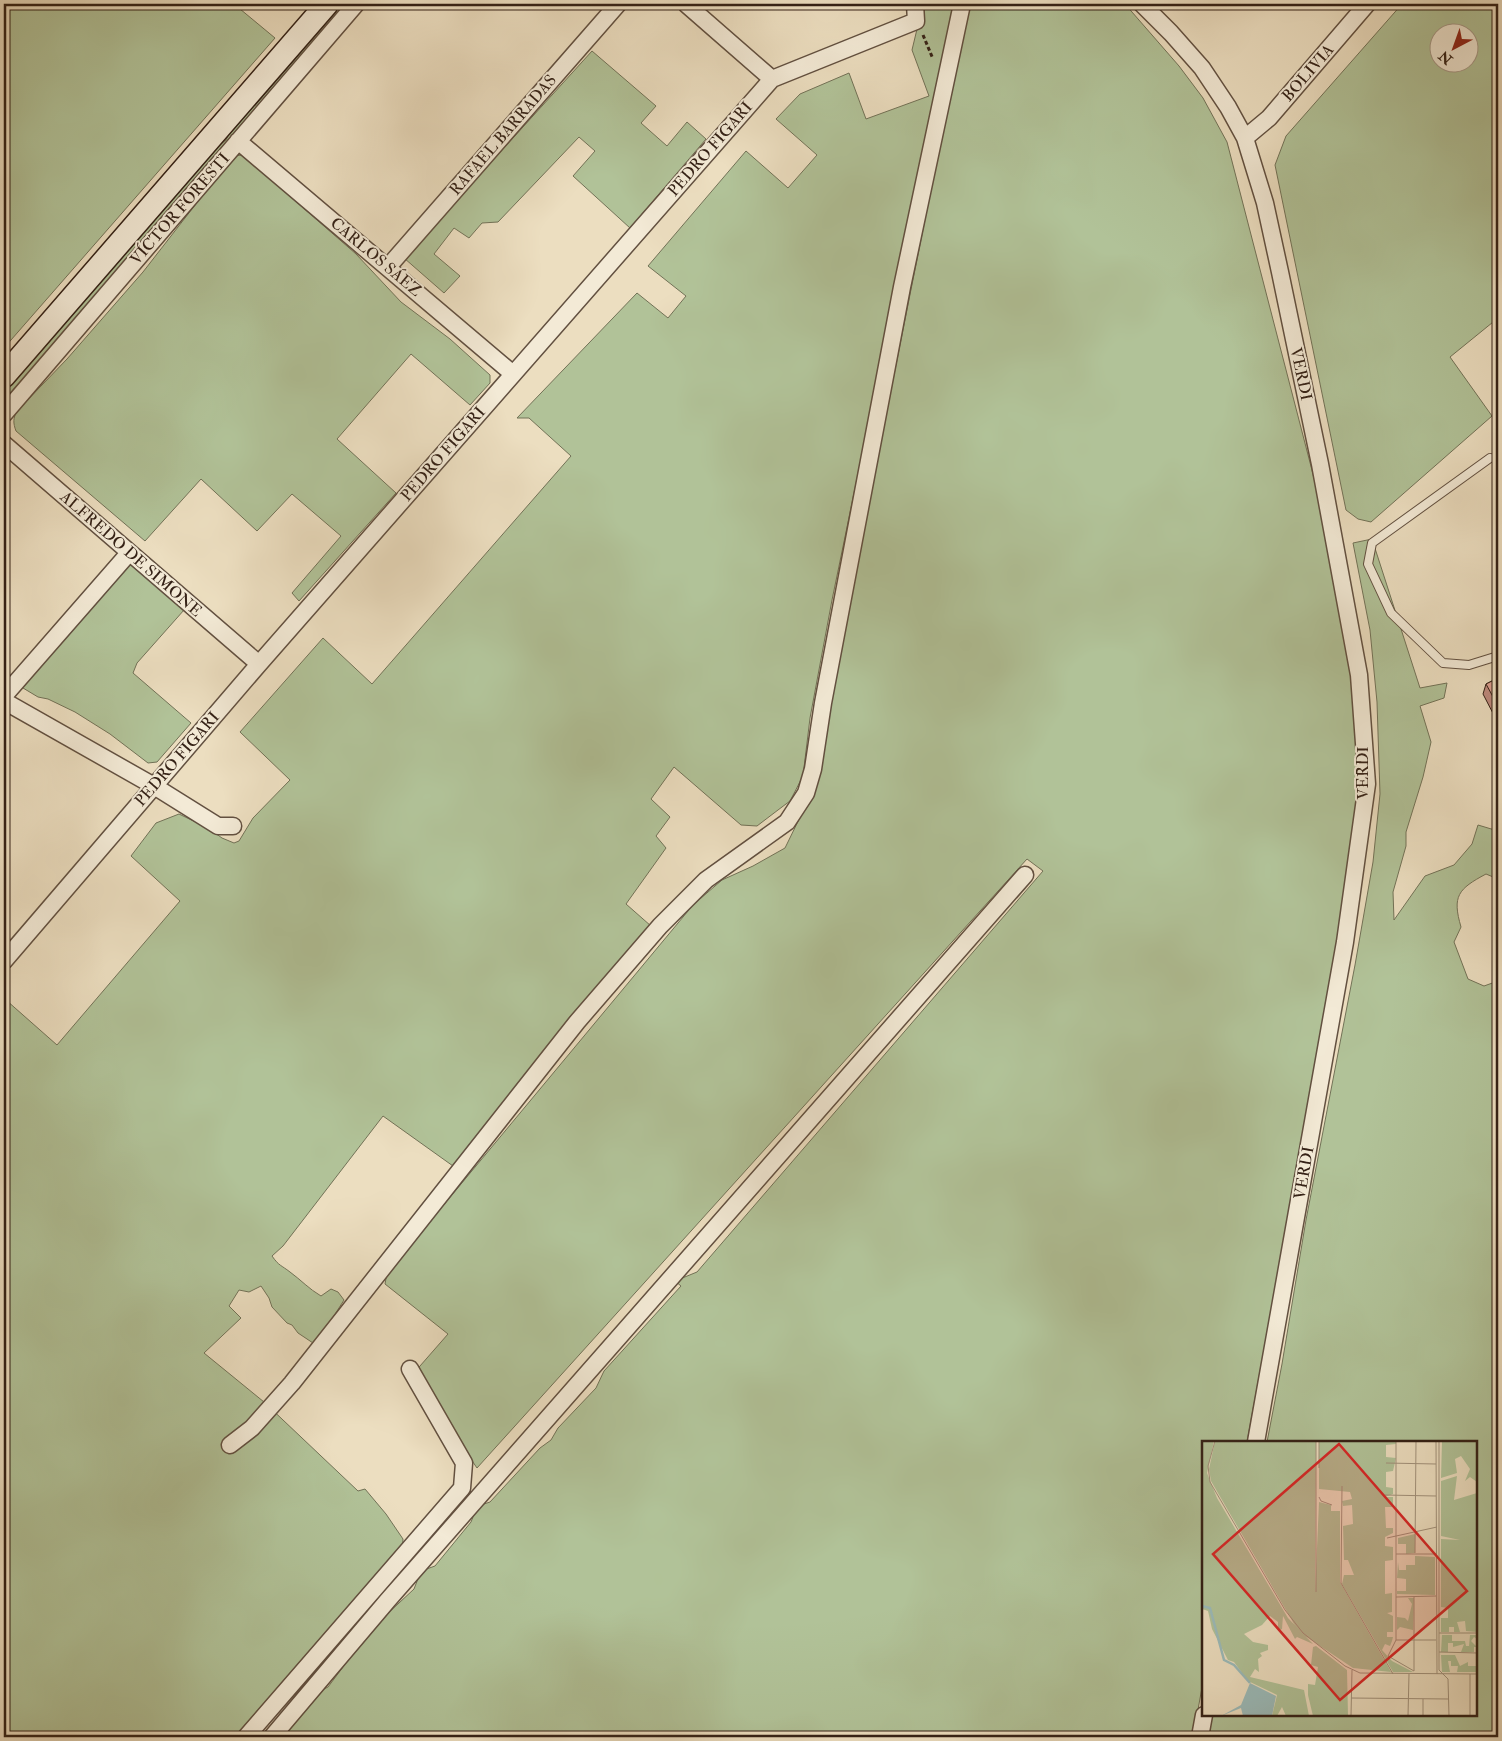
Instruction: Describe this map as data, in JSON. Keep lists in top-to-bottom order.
{
  "streets": {
    "street": [
      "BOLIVIA",
      "RAFAEL BARRADAS",
      "PEDRO FIGARI",
      "VÍCTOR FORESTI",
      "CARLOS SÁEZ",
      "VERDI",
      "ALFREDO DE SIMONE"
    ]
  },
  "crossings": [
    ["BOLIVIA", "VERDI"],
    ["RAFAEL BARRADAS", "CARLOS SÁEZ"],
    ["PEDRO FIGARI", "CARLOS SÁEZ"],
    ["PEDRO FIGARI", "ALFREDO DE SIMONE"],
    ["VÍCTOR FORESTI", "CARLOS SÁEZ"]
  ],
  "north": "bottom left"
}
